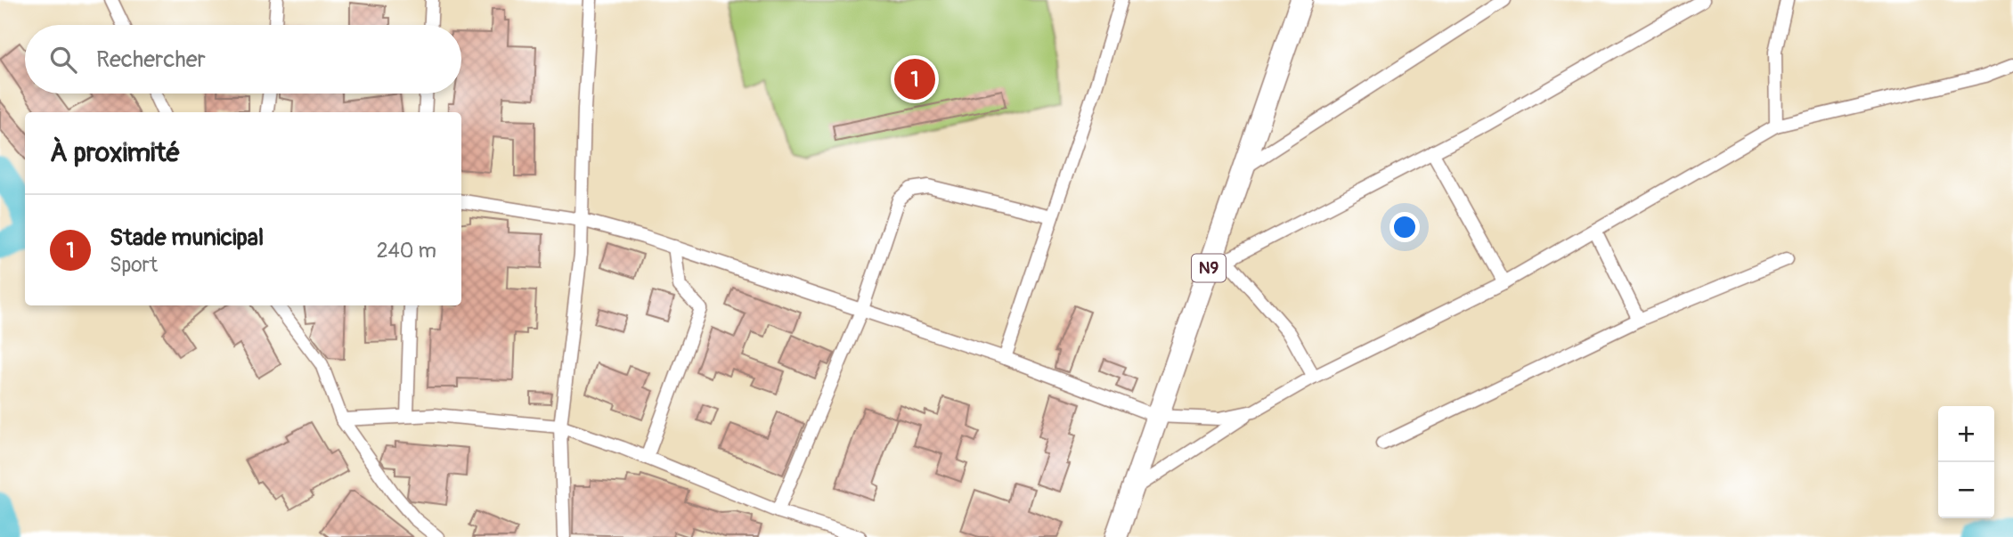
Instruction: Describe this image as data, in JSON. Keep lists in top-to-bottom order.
{
  "streets": {
    "highway": ["N9"]
  },
  "page": {
    "search": "Rechercher",
    "pins": "1",
    "heading": "À proximité",
    "list": [
      {
        "mark": "1",
        "name": "Stade municipal",
        "note": "Sport",
        "value": "240 m"
      }
    ],
    "map_buttons": ["+", "−"]
  }
}
